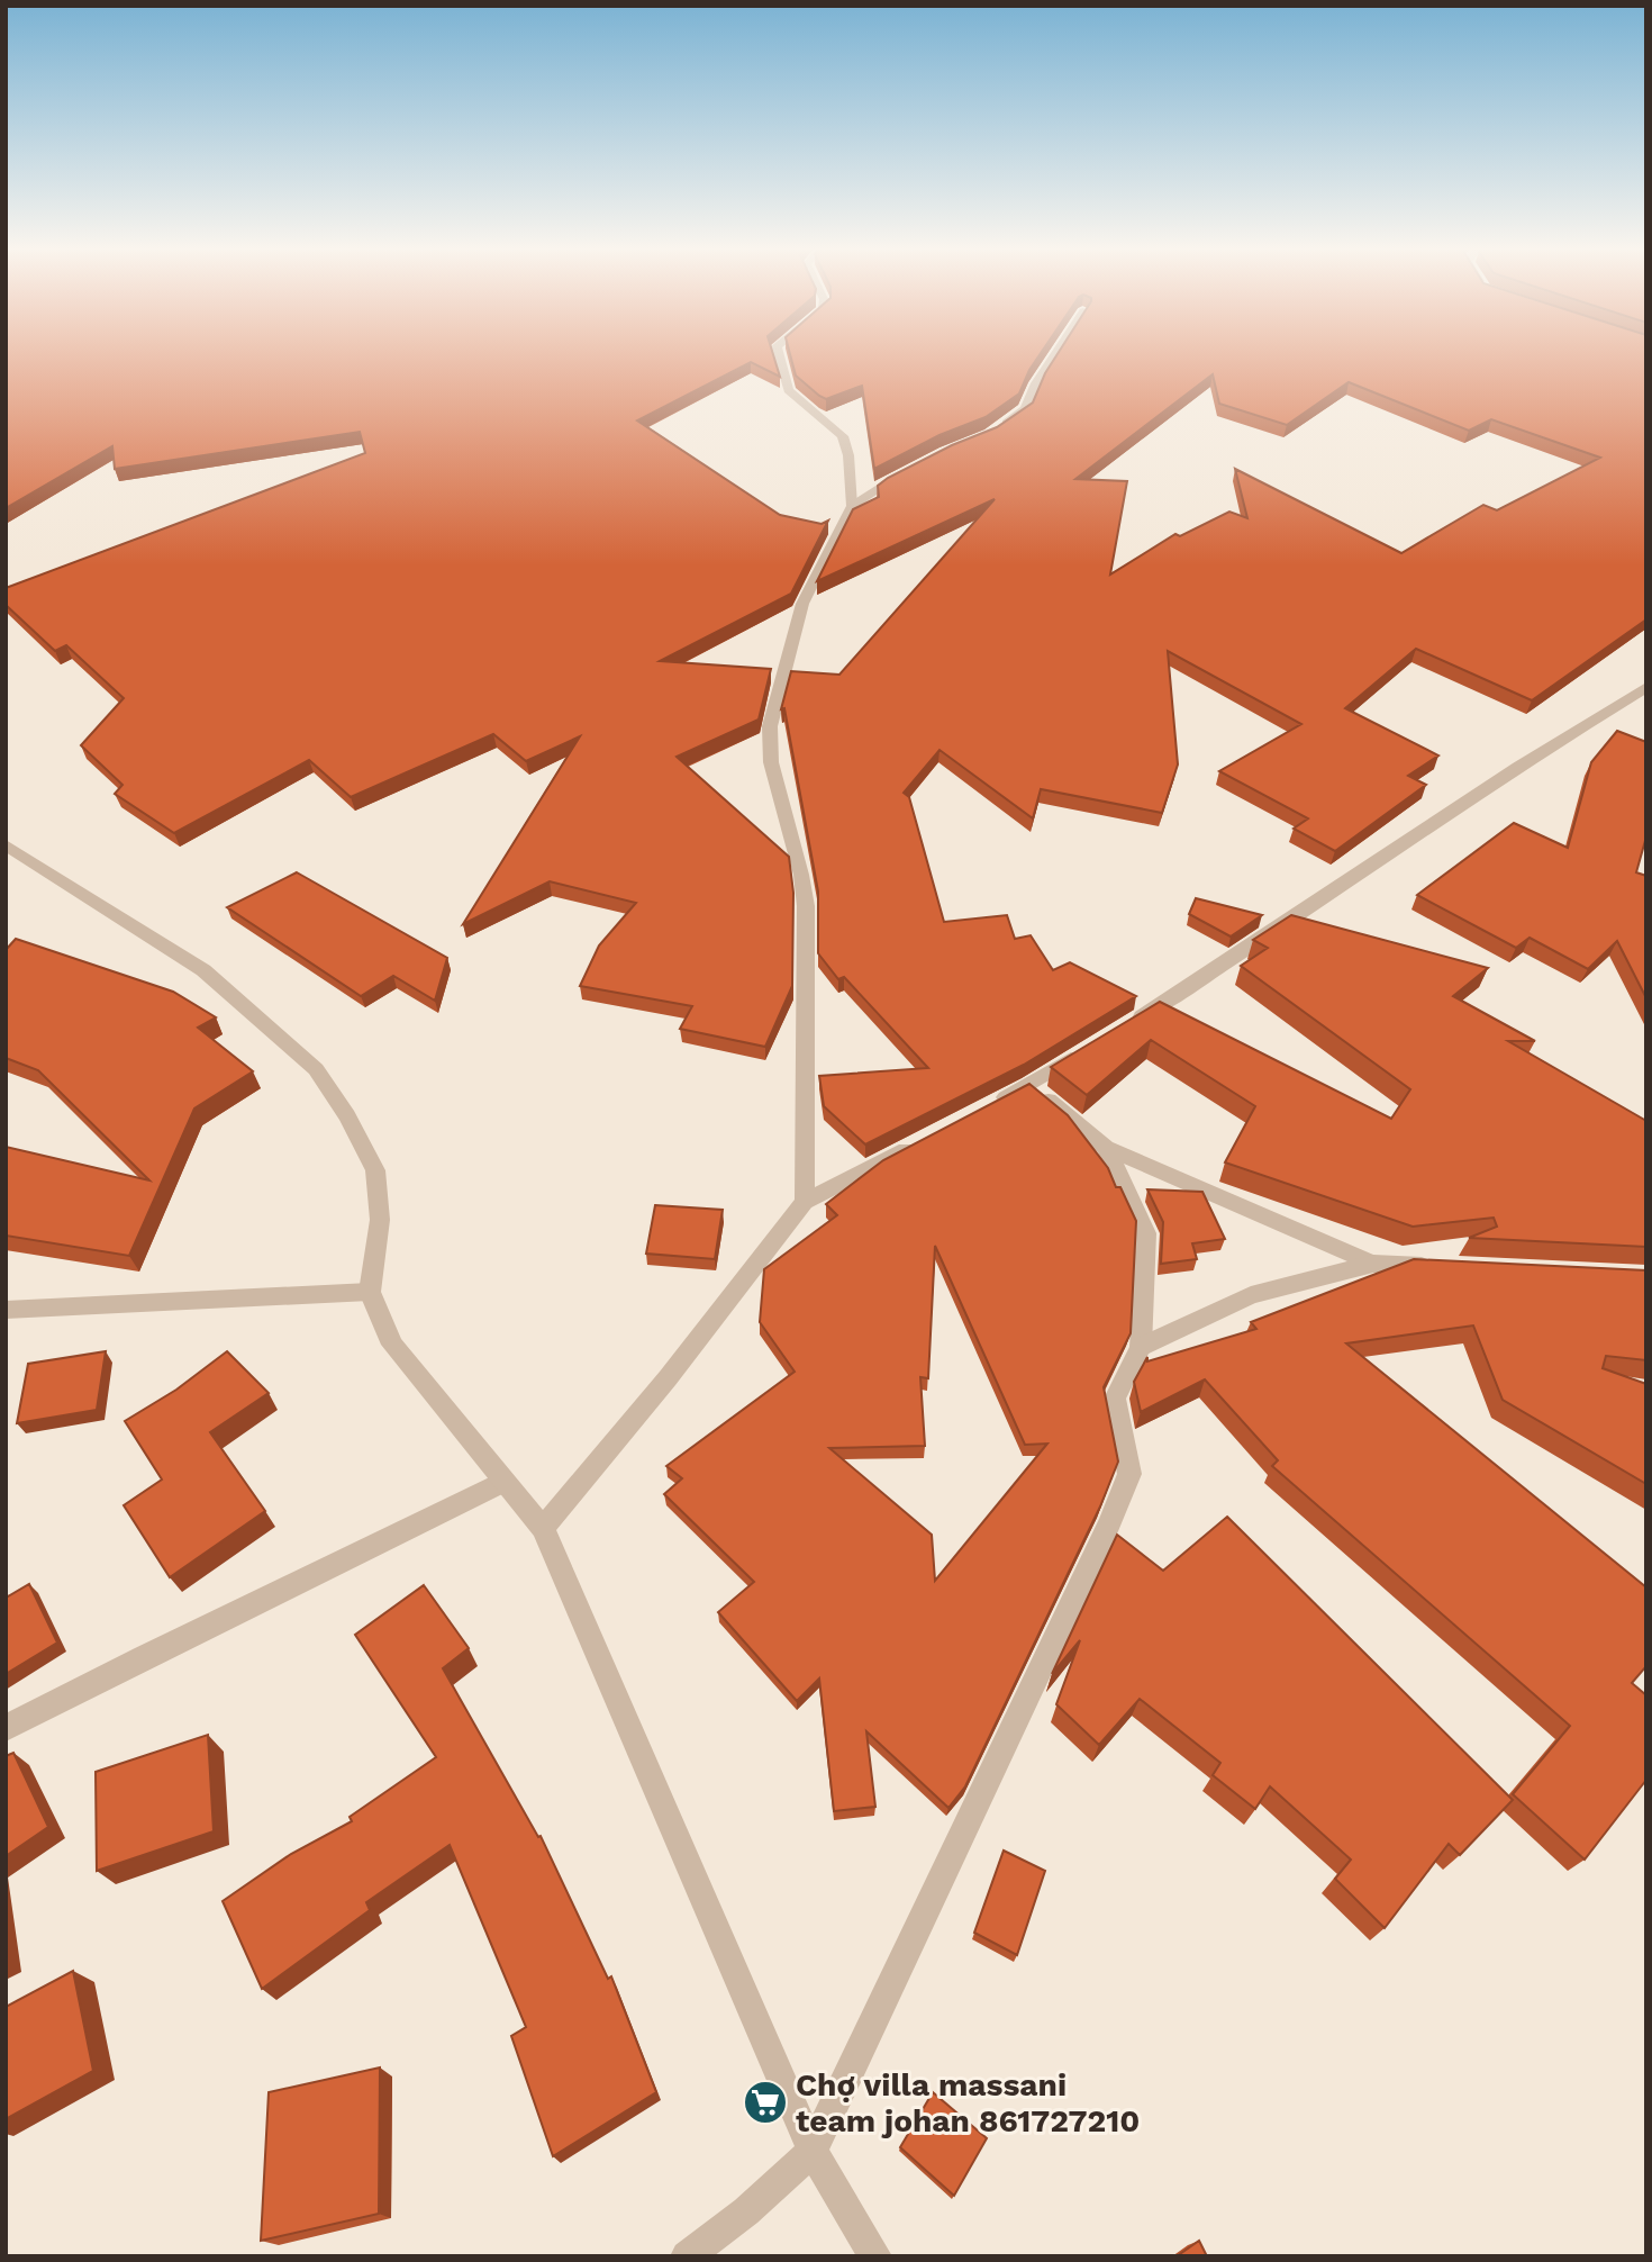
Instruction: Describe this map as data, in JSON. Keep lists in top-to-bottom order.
{
  "places": {
    "supermarket": ["Chợ villa massani team johan 861727210"]
  }
}
